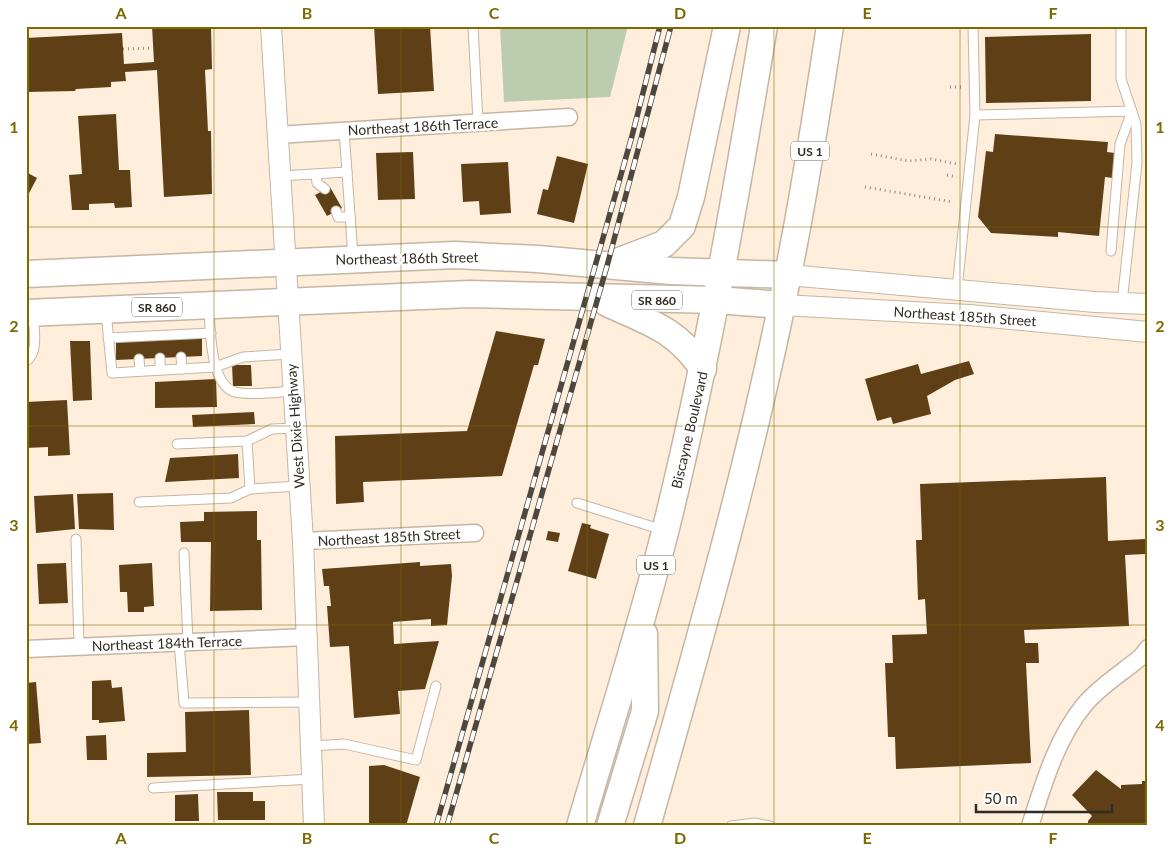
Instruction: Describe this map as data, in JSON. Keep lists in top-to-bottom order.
{
  "streets": {
    "main road": [
      "US 1",
      "Northeast 186th Street",
      "SR 860",
      "Biscayne Boulevard"
    ],
    "street": [
      "Northeast 186th Terrace",
      "Northeast 185th Street",
      "West Dixie Highway",
      "Northeast 184th Terrace"
    ]
  },
  "crossings": [
    ["Northeast 186th Terrace", "West Dixie Highway"],
    ["US 1", "Northeast 186th Street"],
    ["US 1", "SR 860"],
    ["US 1", "Northeast 185th Street"],
    ["Northeast 186th Street", "Northeast 185th Street"],
    ["Northeast 186th Street", "West Dixie Highway"],
    ["Northeast 186th Street", "Biscayne Boulevard"],
    ["SR 860", "Northeast 185th Street"],
    ["SR 860", "West Dixie Highway"],
    ["SR 860", "Biscayne Boulevard"],
    ["Northeast 185th Street", "West Dixie Highway"],
    ["West Dixie Highway", "Northeast 184th Terrace"]
  ],
  "scale_bar": "50 m",
  "grid": {
    "columns": [
      "A",
      "B",
      "C",
      "D",
      "E",
      "F"
    ],
    "rows": [
      "1",
      "2",
      "3",
      "4"
    ]
  }
}
